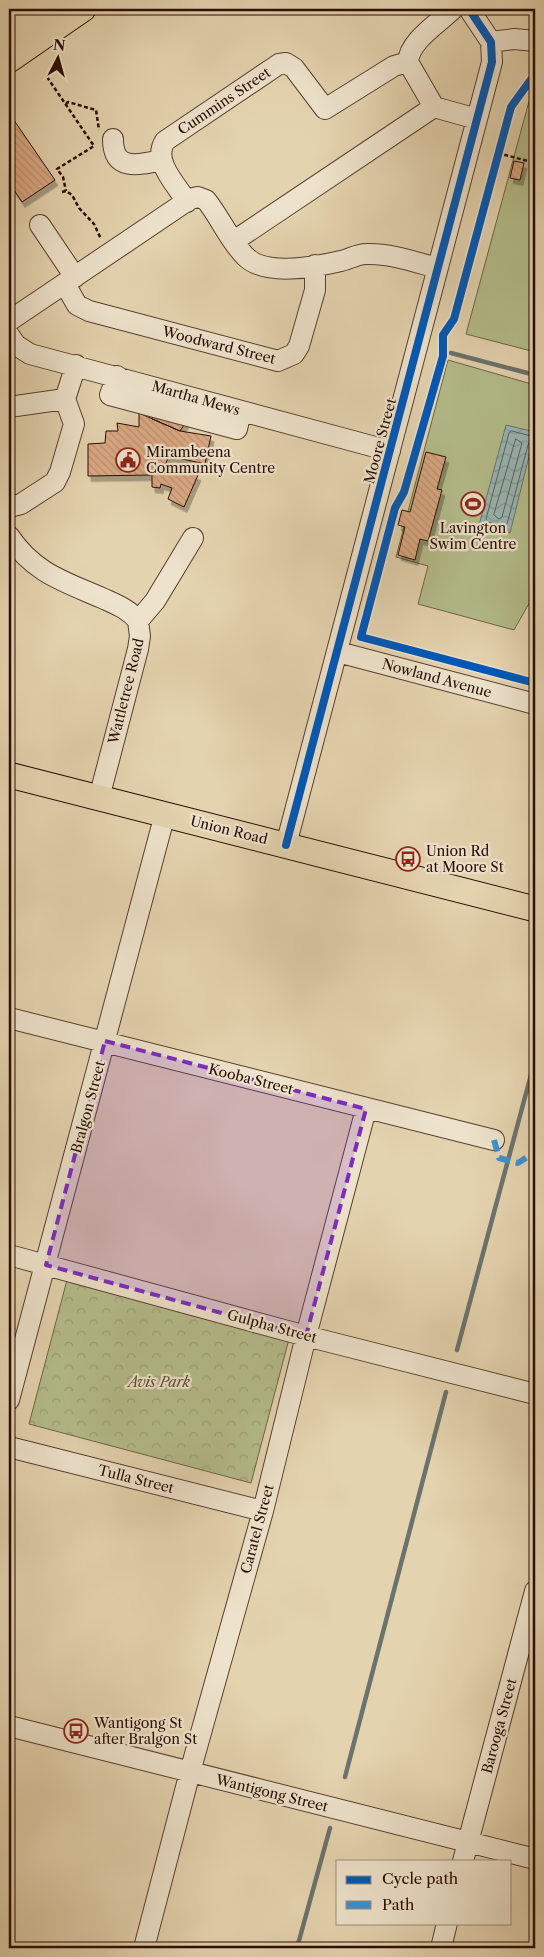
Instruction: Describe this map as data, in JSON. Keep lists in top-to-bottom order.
{
  "streets": {
    "main road": ["Union Road"],
    "street": [
      "Cummins Street",
      "Woodward Street",
      "Martha Mews",
      "Moore Street",
      "Nowland Avenue",
      "Wattletree Road",
      "Kooba Street",
      "Bralgon Street",
      "Gulpha Street",
      "Tulla Street",
      "Caratel Street",
      "Barooga Street",
      "Wantigong Street"
    ]
  },
  "crossings": [
    ["Martha Mews", "Moore Street"],
    ["Moore Street", "Nowland Avenue"],
    ["Moore Street", "Union Road"],
    ["Wattletree Road", "Union Road"],
    ["Union Road", "Bralgon Street"],
    ["Kooba Street", "Bralgon Street"],
    ["Kooba Street", "Caratel Street"],
    ["Bralgon Street", "Gulpha Street"],
    ["Gulpha Street", "Caratel Street"],
    ["Tulla Street", "Caratel Street"],
    ["Caratel Street", "Wantigong Street"],
    ["Barooga Street", "Wantigong Street"]
  ],
  "parks": ["Avis Park"],
  "places": {
    "public building": ["Mirambeena Community Centre"],
    "sports": ["Lavington Swim Centre"],
    "bus stop": ["Union Rd at Moore St", "Wantigong St after Bralgon St"]
  },
  "legend": ["Cycle path", "Path"],
  "north": "top"
}
